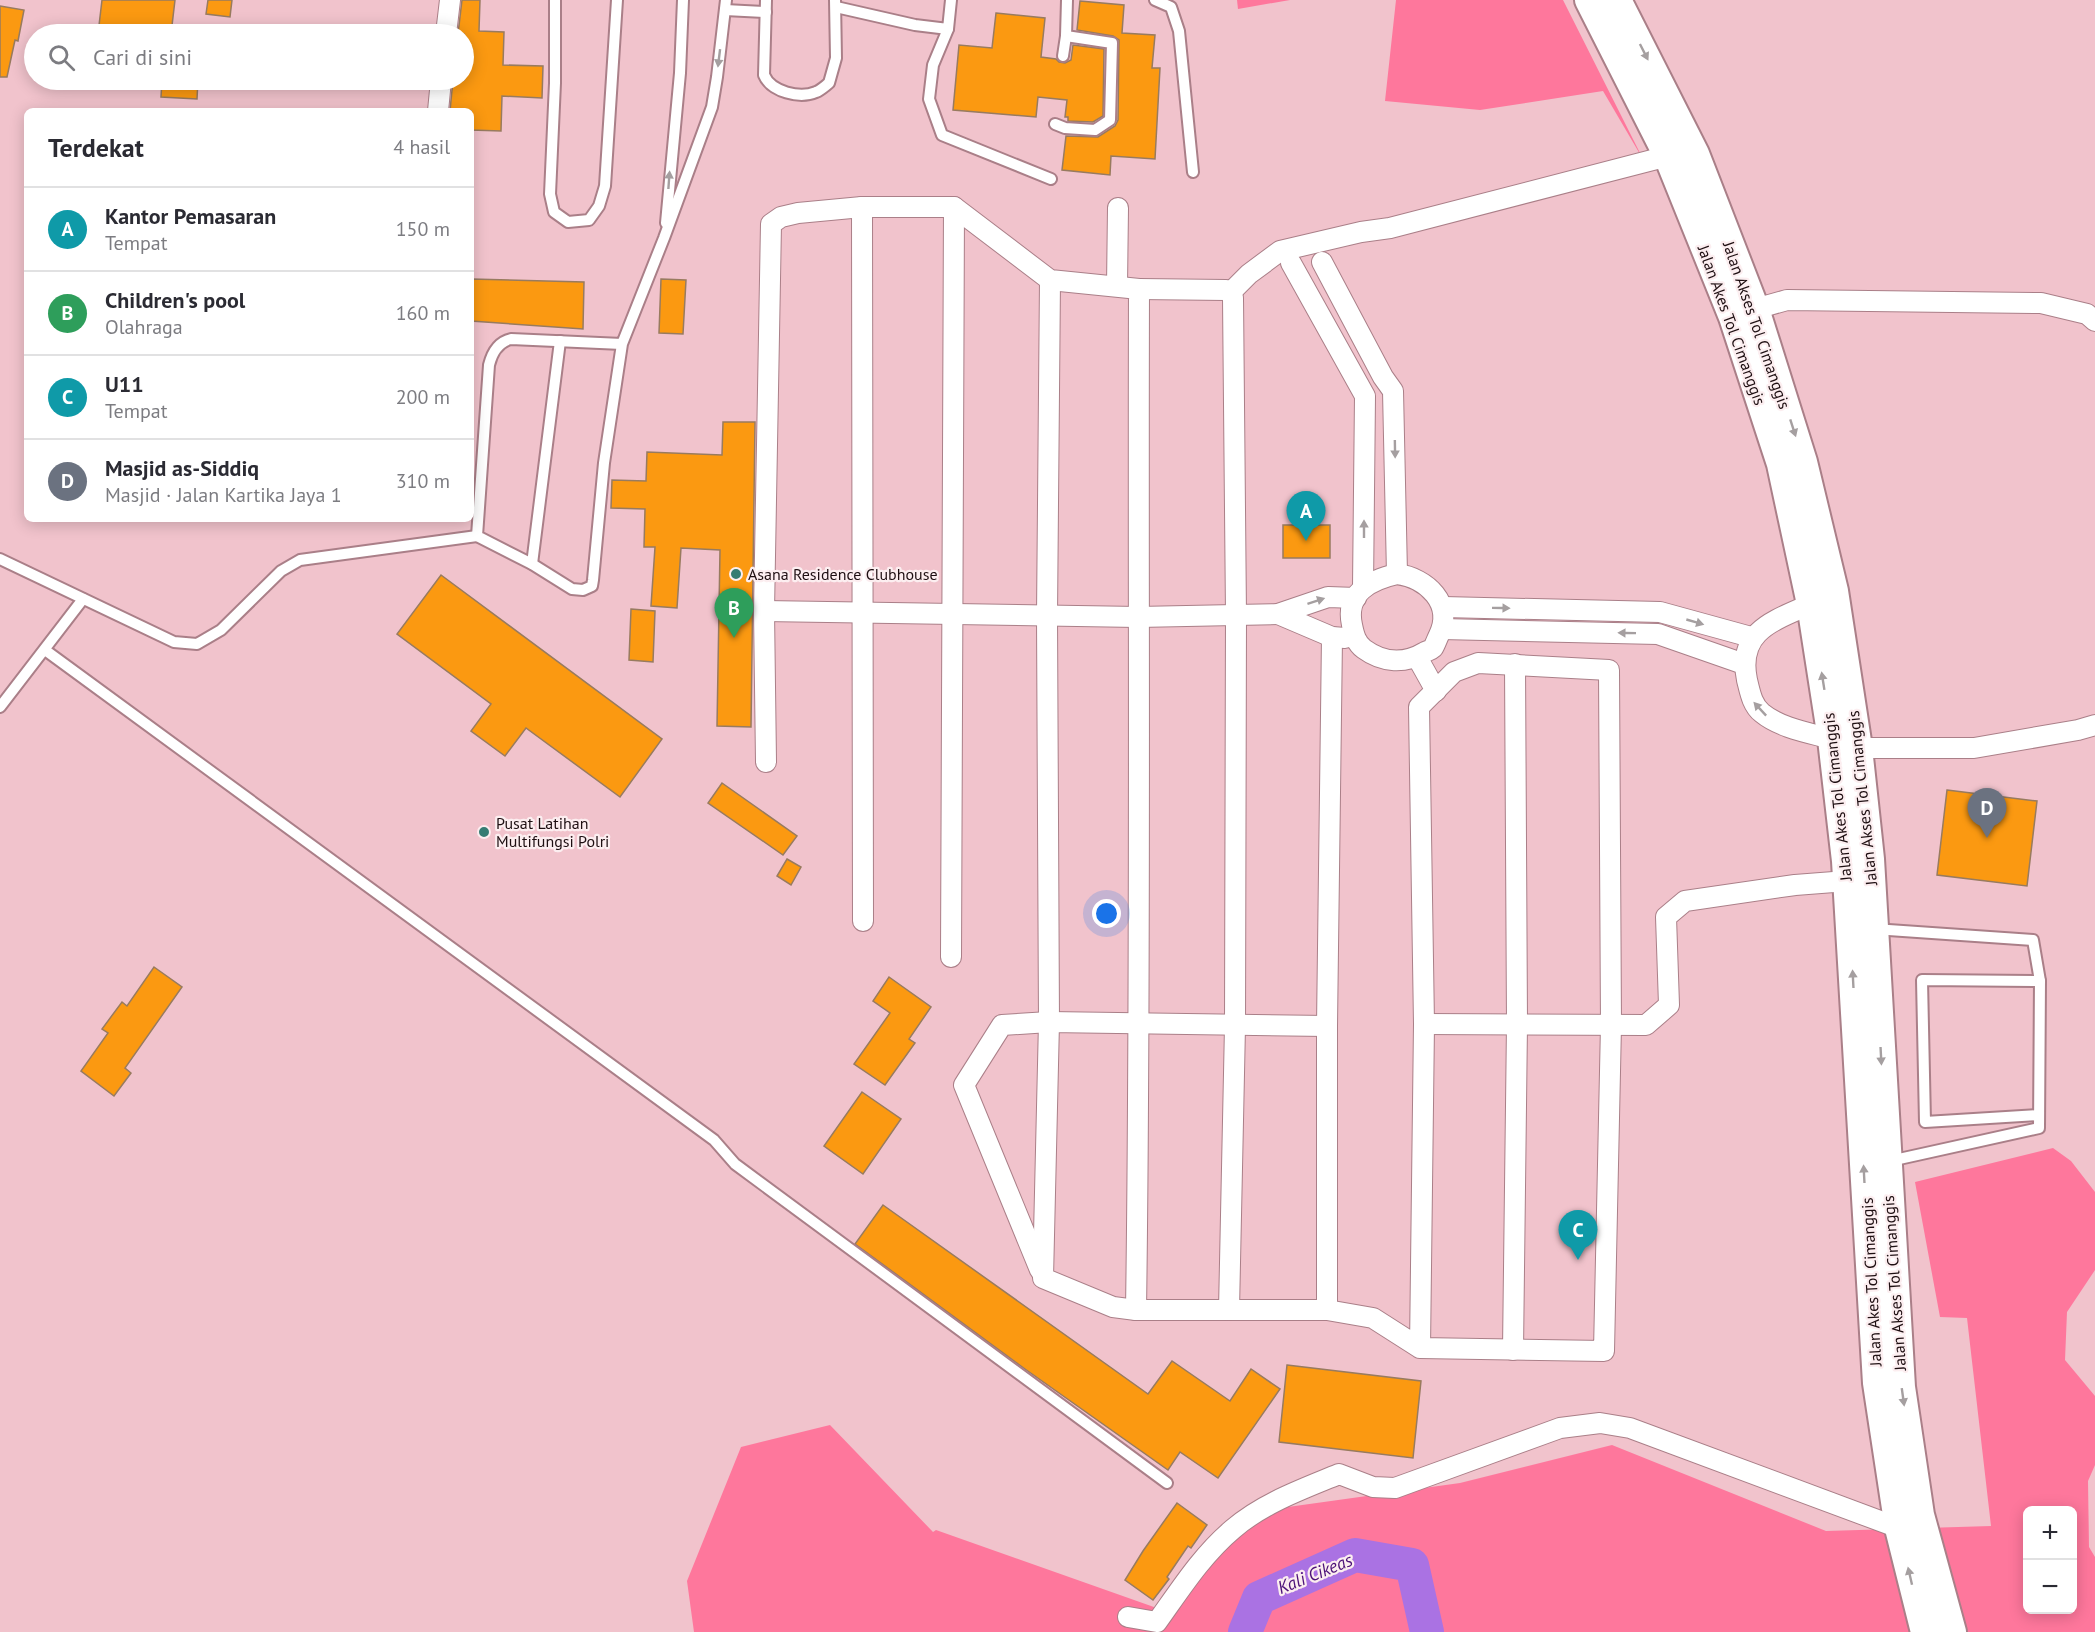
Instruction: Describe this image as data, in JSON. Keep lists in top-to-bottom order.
{
  "streets": {
    "main road": ["Jalan Akes Tol Cimanggis", "Jalan Akses Tol Cimanggis"]
  },
  "crossings": [
    ["Jalan Akes Tol Cimanggis", "Jalan Akses Tol Cimanggis"]
  ],
  "one_way": ["Jalan Akes Tol Cimanggis", "Jalan Akses Tol Cimanggis"],
  "water": ["Kali Cikeas"],
  "places": ["Asana Residence Clubhouse", "Pusat Latihan Multifungsi Polri"],
  "page": {
    "search": "Cari di sini",
    "heading": ["Terdekat", "4 hasil"],
    "list": [
      {
        "mark": "A",
        "name": "Kantor Pemasaran",
        "note": "Tempat",
        "value": "150 m"
      },
      {
        "mark": "B",
        "name": "Children's pool",
        "note": "Olahraga",
        "value": "160 m"
      },
      {
        "mark": "C",
        "name": "U11",
        "note": "Tempat",
        "value": "200 m"
      },
      {
        "mark": "D",
        "name": "Masjid as-Siddiq",
        "note": "Masjid · Jalan Kartika Jaya 1",
        "value": "310 m"
      }
    ],
    "pins": [
      "A",
      "B",
      "D",
      "C"
    ],
    "map_buttons": ["+", "−"]
  }
}
